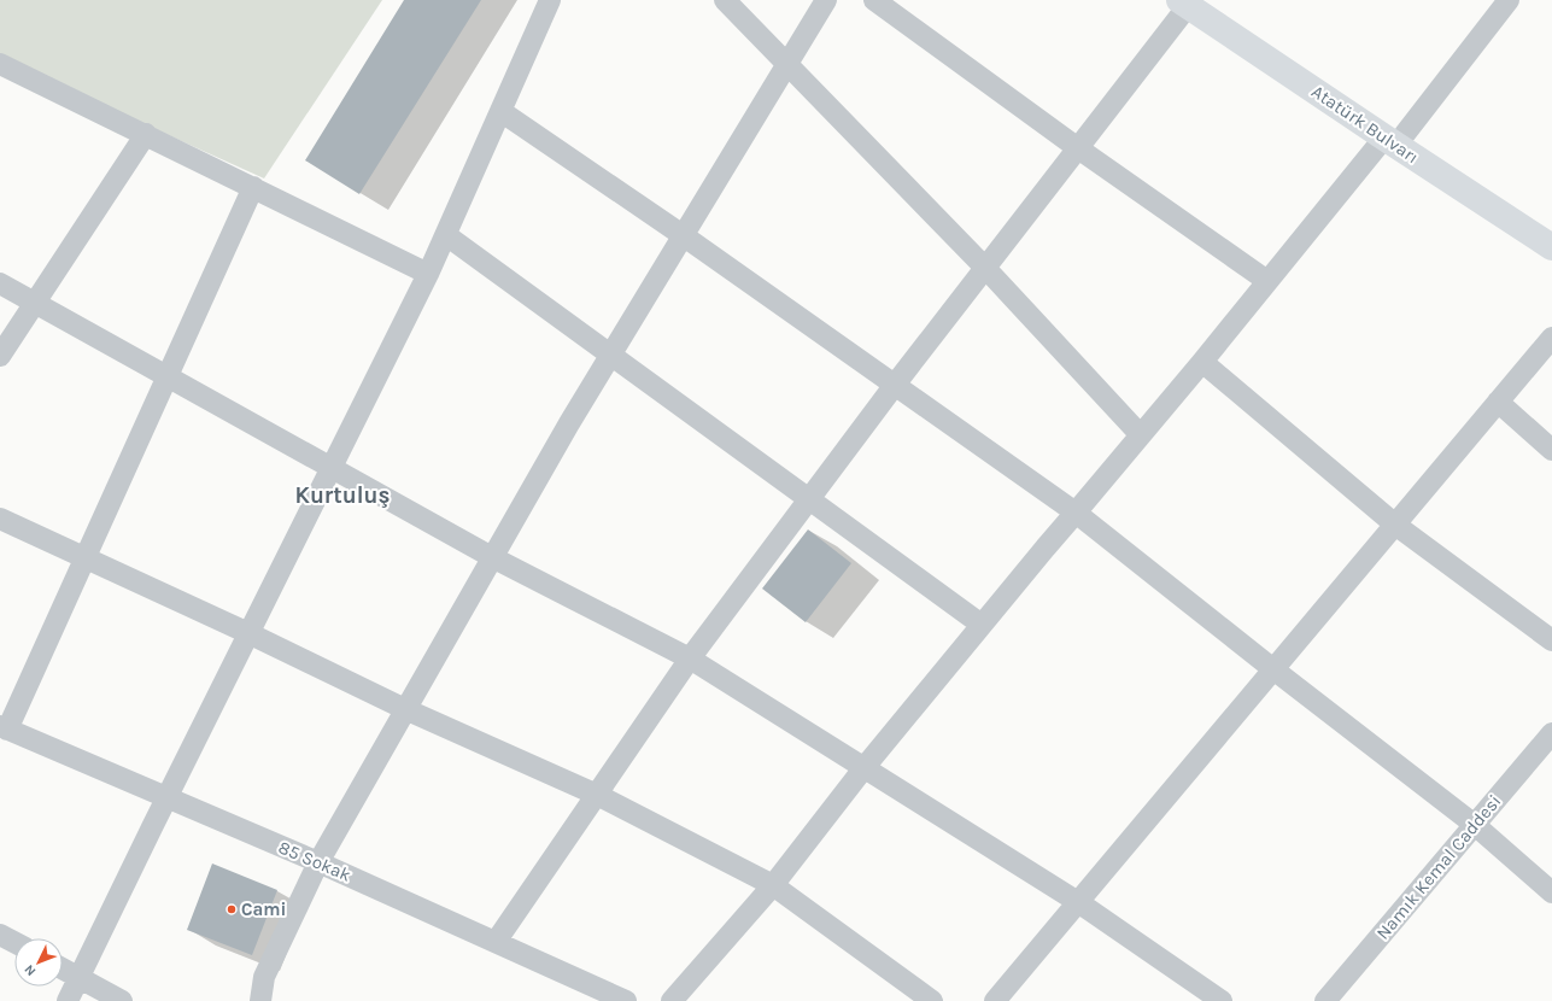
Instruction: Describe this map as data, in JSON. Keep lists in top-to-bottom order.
{
  "streets": {
    "main road": ["Atatürk Bulvarı"],
    "street": ["85 Sokak", "Namık Kemal Caddesi"]
  },
  "districts": ["Kurtuluş"],
  "places": ["Cami"],
  "north": "bottom left"
}
